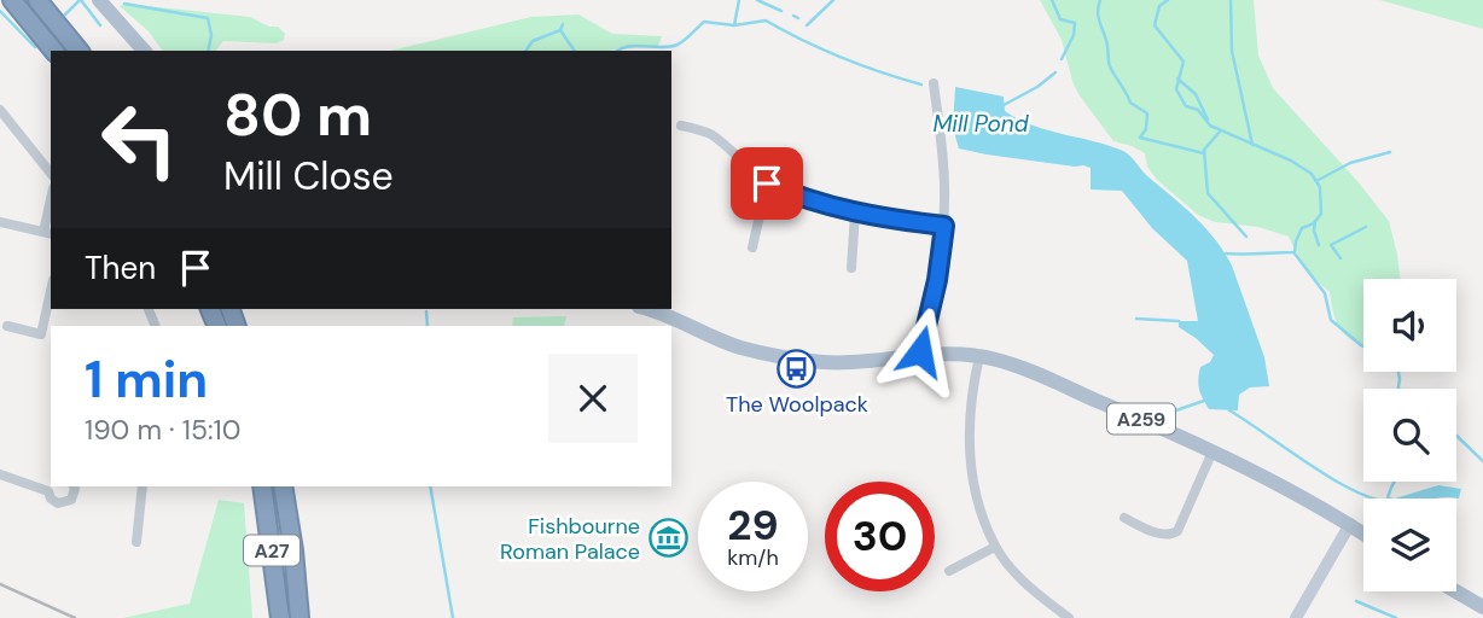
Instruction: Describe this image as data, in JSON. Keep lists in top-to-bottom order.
{
  "streets": {
    "highway": ["A27"],
    "main road": ["A259"]
  },
  "water": ["Mill Pond"],
  "places": {
    "bus stop": ["The Woolpack"],
    "museum": ["Fishbourne Roman Palace"]
  },
  "page": {
    "turn": ["80 m", "Mill Close"],
    "then": "Then",
    "heading": ["1 min", "190 m · 15:10"],
    "speed": "29 km/h",
    "limit": "30"
  }
}
